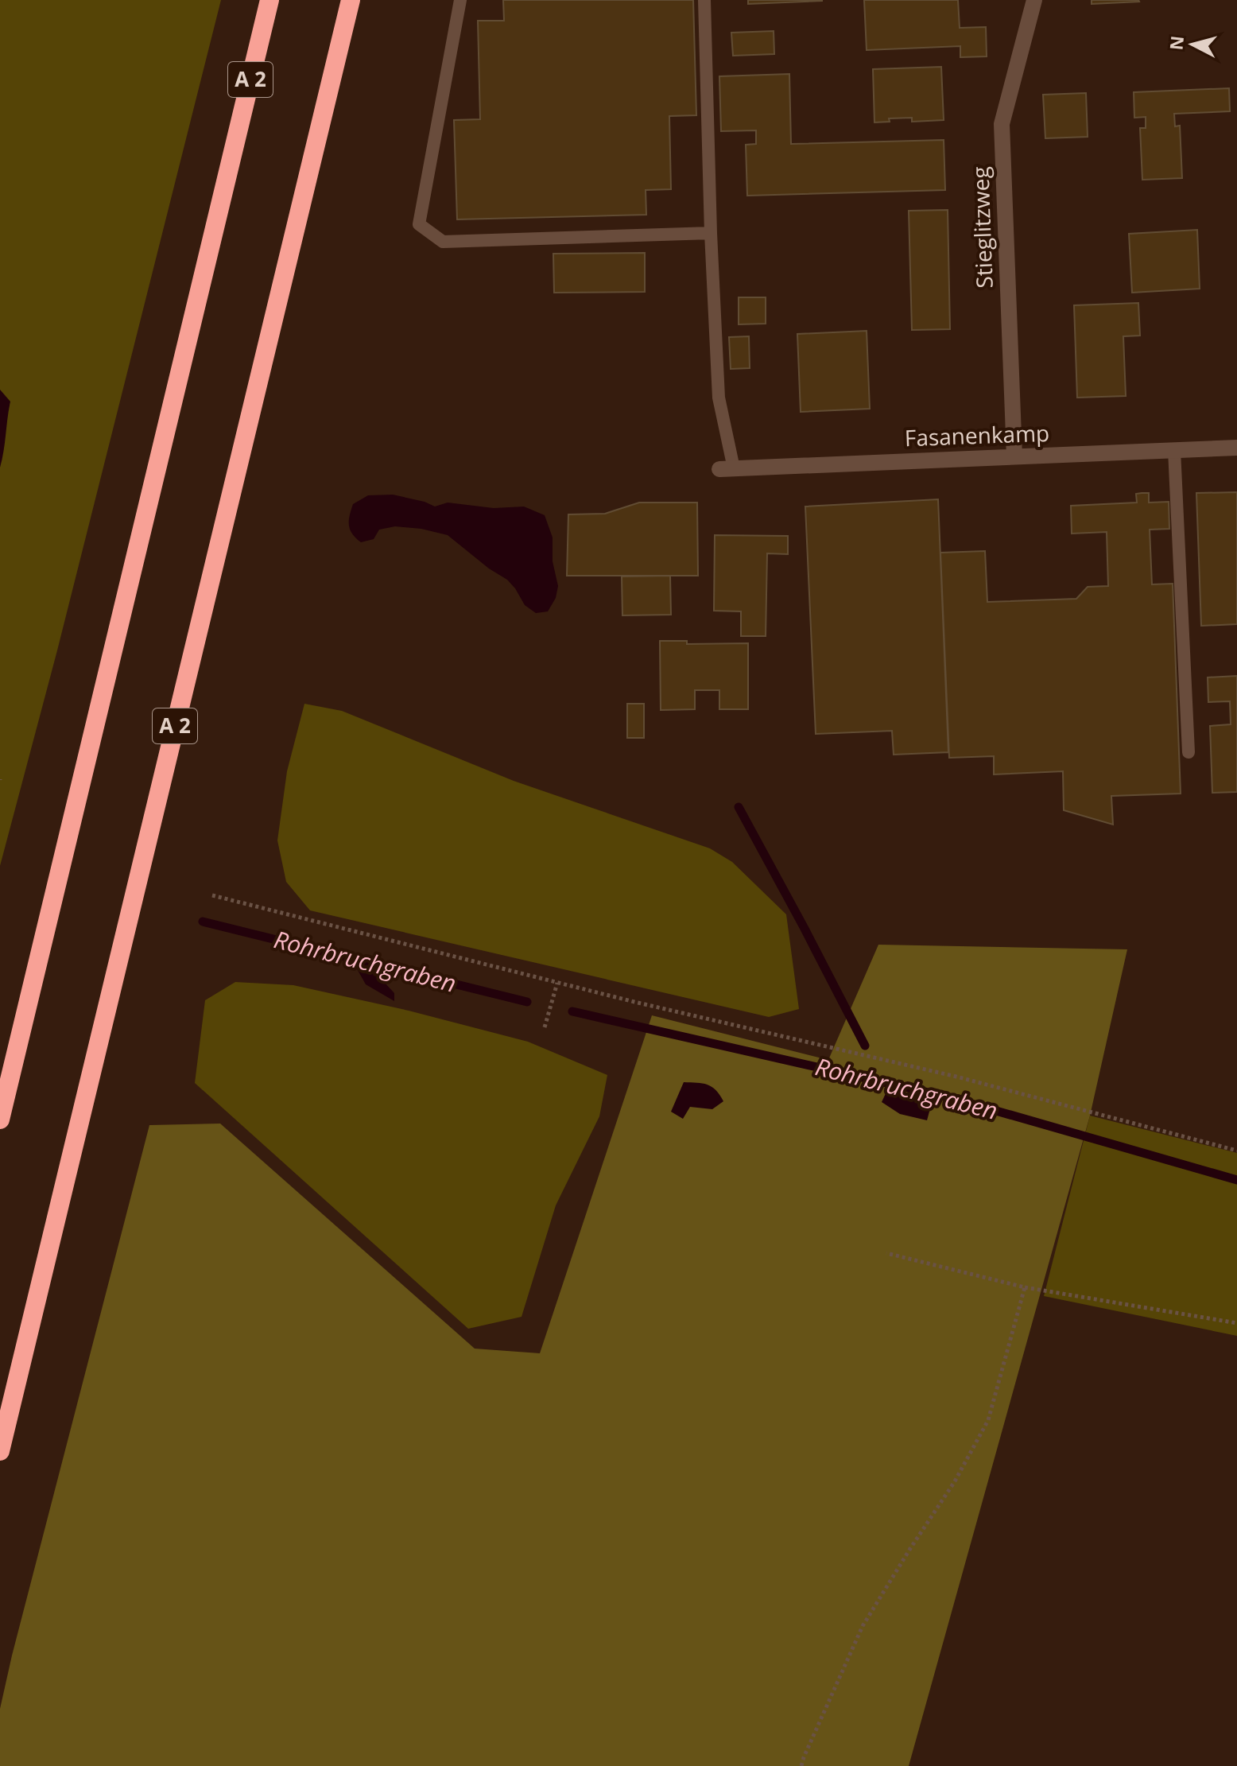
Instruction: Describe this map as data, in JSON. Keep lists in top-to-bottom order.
{
  "streets": {
    "highway": ["A 2"],
    "street": ["Stieglitzweg", "Fasanenkamp"]
  },
  "crossings": [
    ["Stieglitzweg", "Fasanenkamp"]
  ],
  "water": ["Rohrbruchgraben"],
  "north": "left"
}
